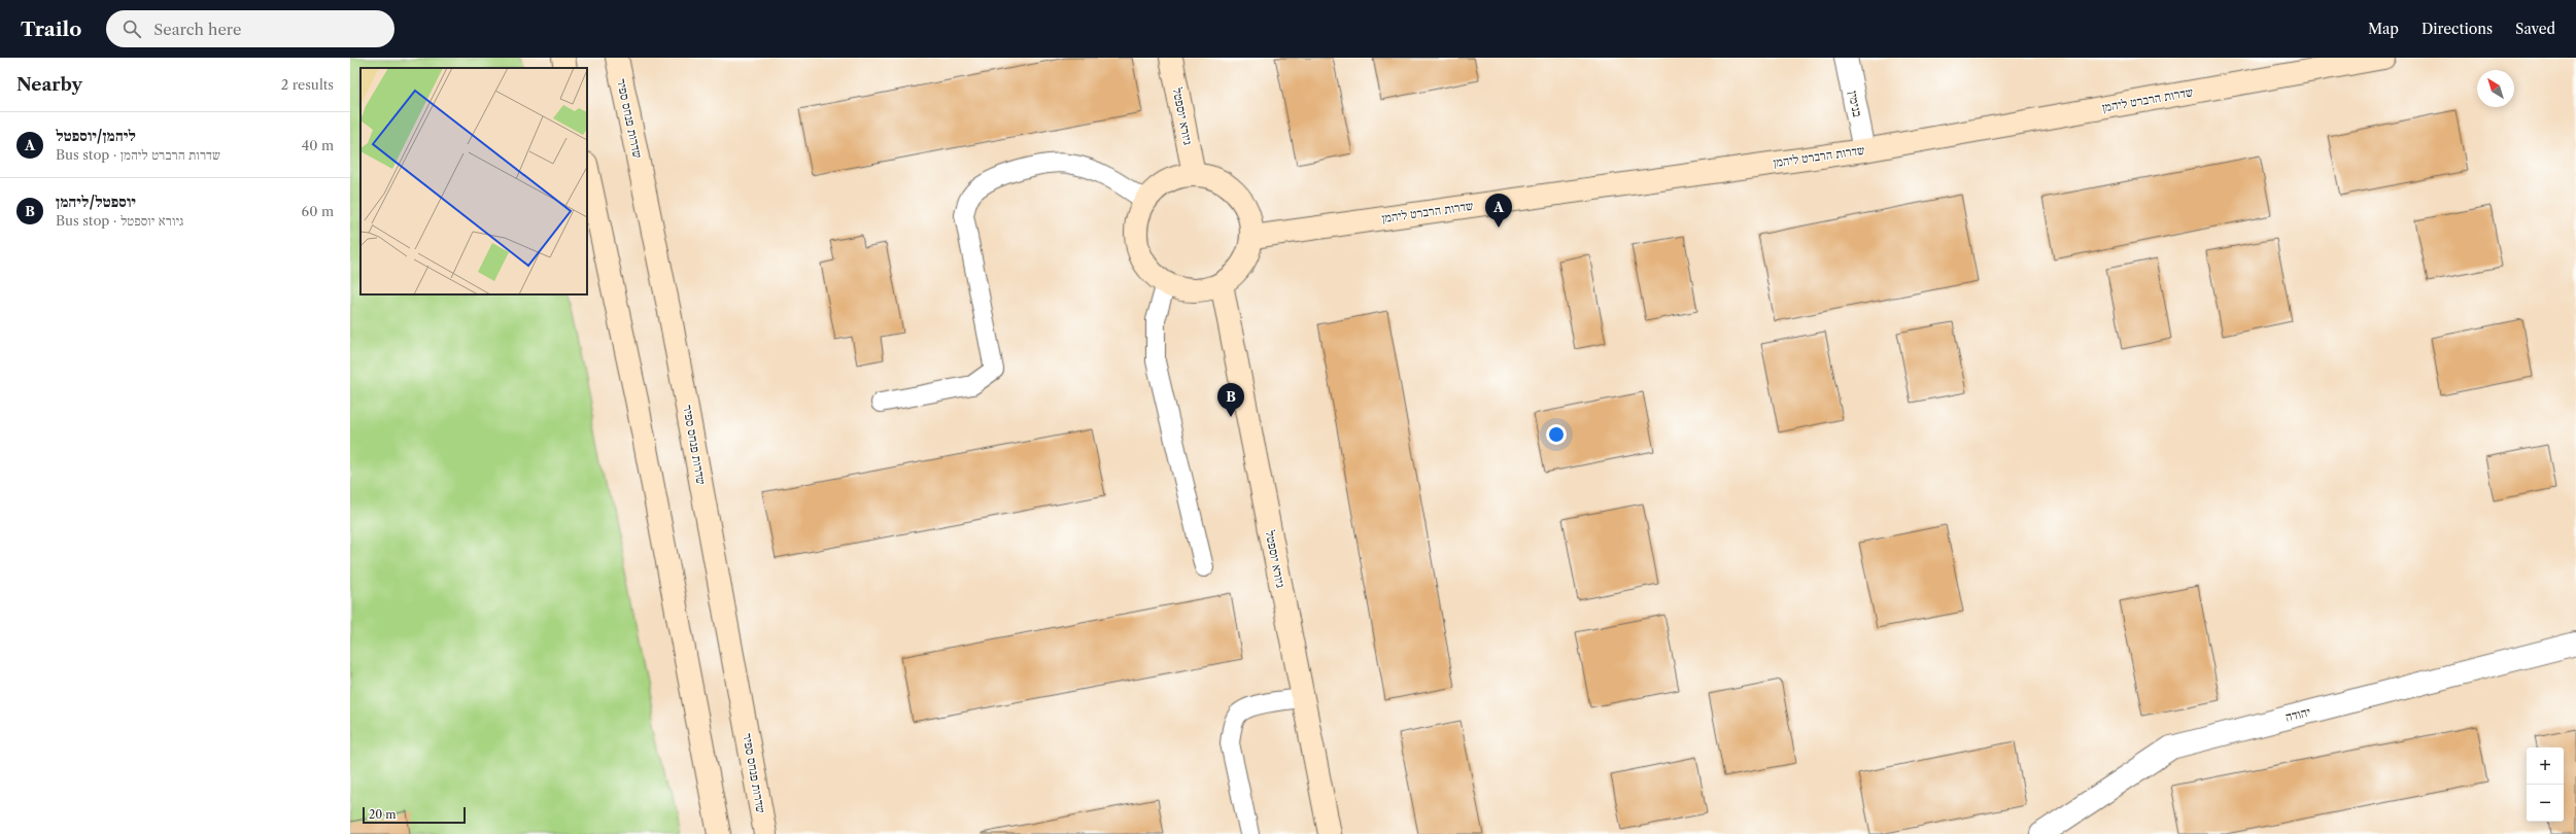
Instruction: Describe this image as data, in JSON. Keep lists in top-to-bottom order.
{
  "streets": {
    "street": [
      "שדרות הרברט ליהמן",
      "בנימין",
      "גיורא יוספטל",
      "שדרות פנחס ספיר",
      "יהודה"
    ]
  },
  "crossings": [
    ["שדרות הרברט ליהמן", "בנימין"],
    ["שדרות הרברט ליהמן", "גיורא יוספטל"]
  ],
  "scale_bar": "20 m",
  "north": "top left",
  "page": {
    "header": "Trailo",
    "search": "Search here",
    "nav": ["Map", "Directions", "Saved"],
    "heading": ["Nearby", "2 results"],
    "list": [
      {
        "mark": "A",
        "name": "ליהמן/יוספטל",
        "note": "Bus stop · שדרות הרברט ליהמן",
        "value": "40 m"
      },
      {
        "mark": "B",
        "name": "יוספטל/ליהמן",
        "note": "Bus stop · גיורא יוספטל",
        "value": "60 m"
      }
    ],
    "pins": ["A", "B"],
    "map_buttons": ["+", "−"],
    "scale": "20 m"
  }
}
